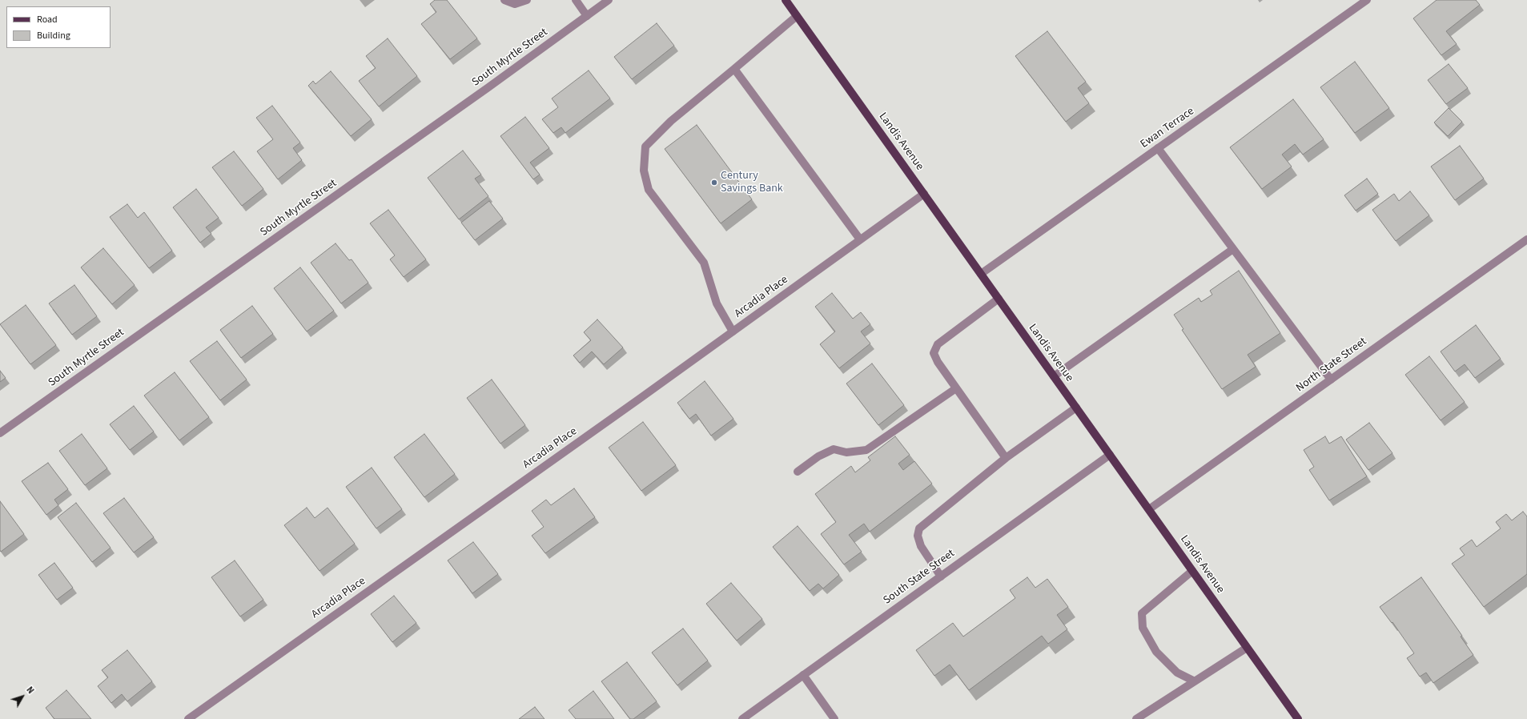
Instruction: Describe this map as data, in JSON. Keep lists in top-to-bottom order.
{
  "streets": {
    "main road": ["Landis Avenue"],
    "street": [
      "South Myrtle Street",
      "Ewan Terrace",
      "Arcadia Place",
      "North State Street",
      "South State Street"
    ]
  },
  "crossings": [
    ["Ewan Terrace", "Landis Avenue"],
    ["Landis Avenue", "Arcadia Place"],
    ["Landis Avenue", "North State Street"],
    ["Landis Avenue", "South State Street"]
  ],
  "places": ["Century Savings Bank"],
  "legend": ["Road", "Building"],
  "north": "top right"
}
